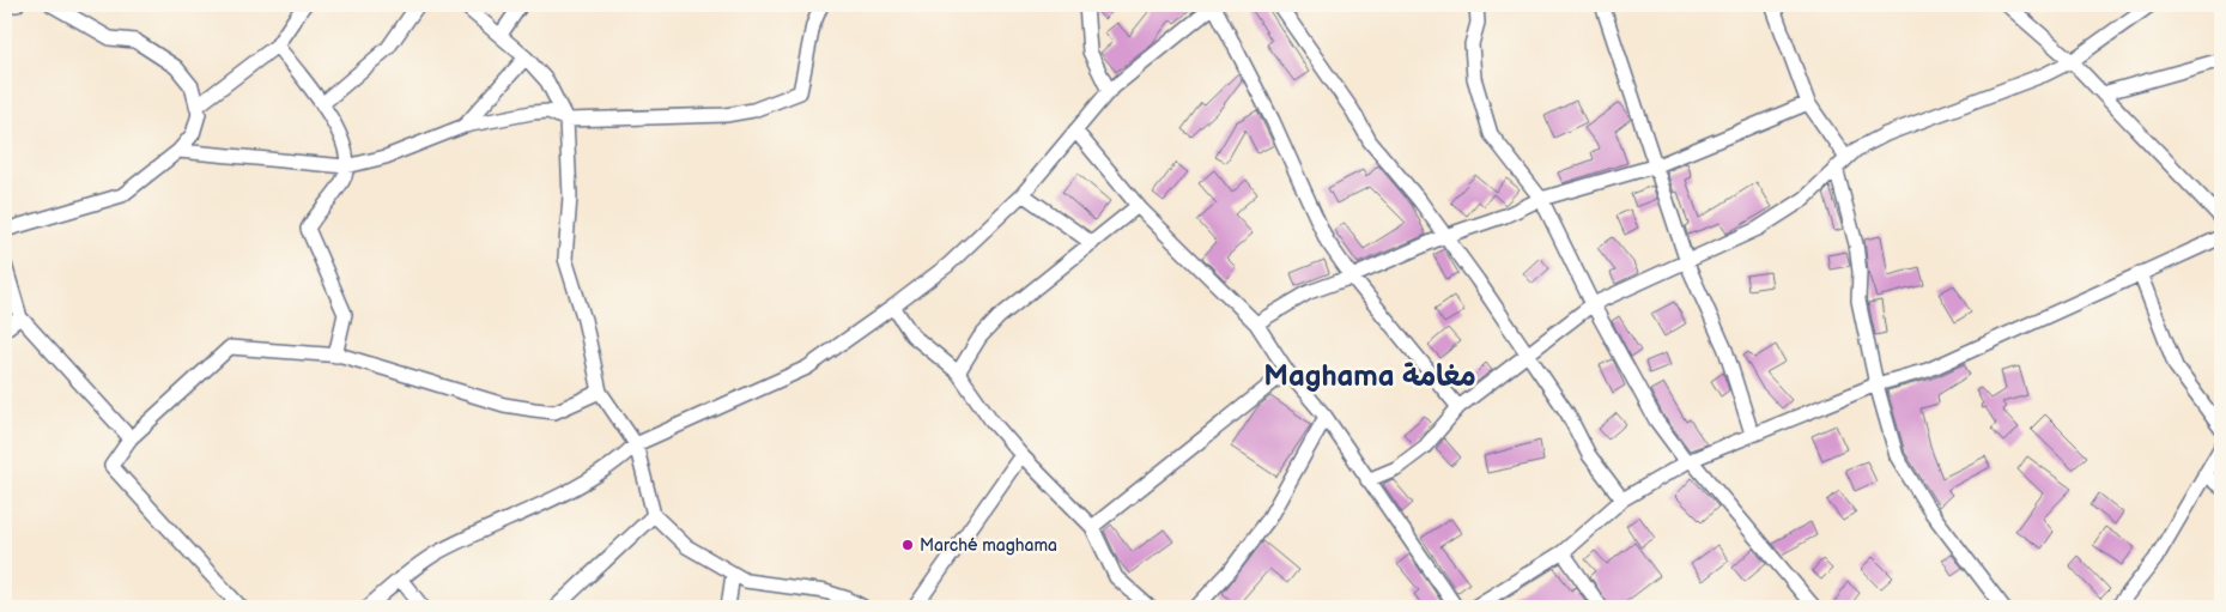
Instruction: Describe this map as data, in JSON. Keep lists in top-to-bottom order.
{
  "districts": ["Maghama مغامة"],
  "places": ["Marché maghama"]
}
